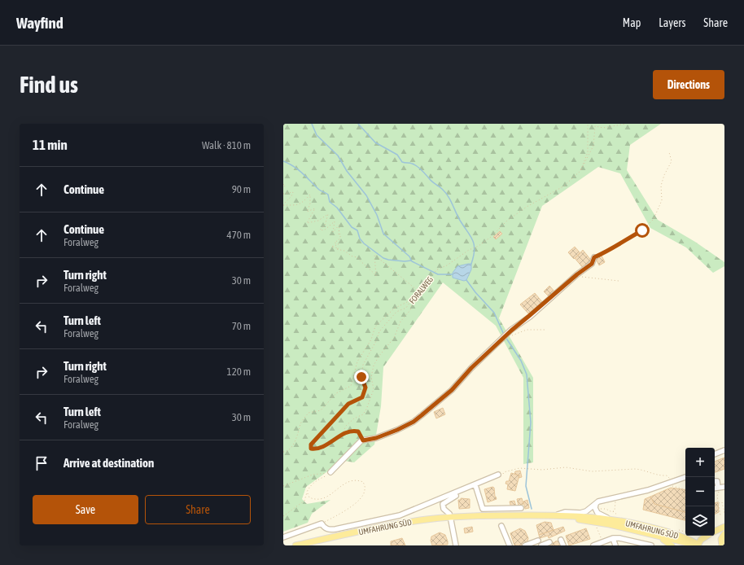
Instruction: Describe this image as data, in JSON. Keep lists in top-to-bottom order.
{
  "streets": {
    "main road": ["UMFAHRUNG SÜD"],
    "path": ["FORALWEG"]
  },
  "page": {
    "header": "Wayfind",
    "nav": ["Map", "Layers", "Share"],
    "buttons": [
      "Directions",
      ["Save", "Share"]
    ],
    "title": "Find us",
    "heading": ["11 min", "Walk · 810 m"],
    "list": [
      ["Continue", "90 m"],
      ["Continue", "Foralweg", "470 m"],
      ["Turn right", "Foralweg", "30 m"],
      ["Turn left", "Foralweg", "70 m"],
      ["Turn right", "Foralweg", "120 m"],
      ["Turn left", "Foralweg", "30 m"],
      "Arrive at destination"
    ],
    "map_buttons": ["+", "−"]
  }
}
